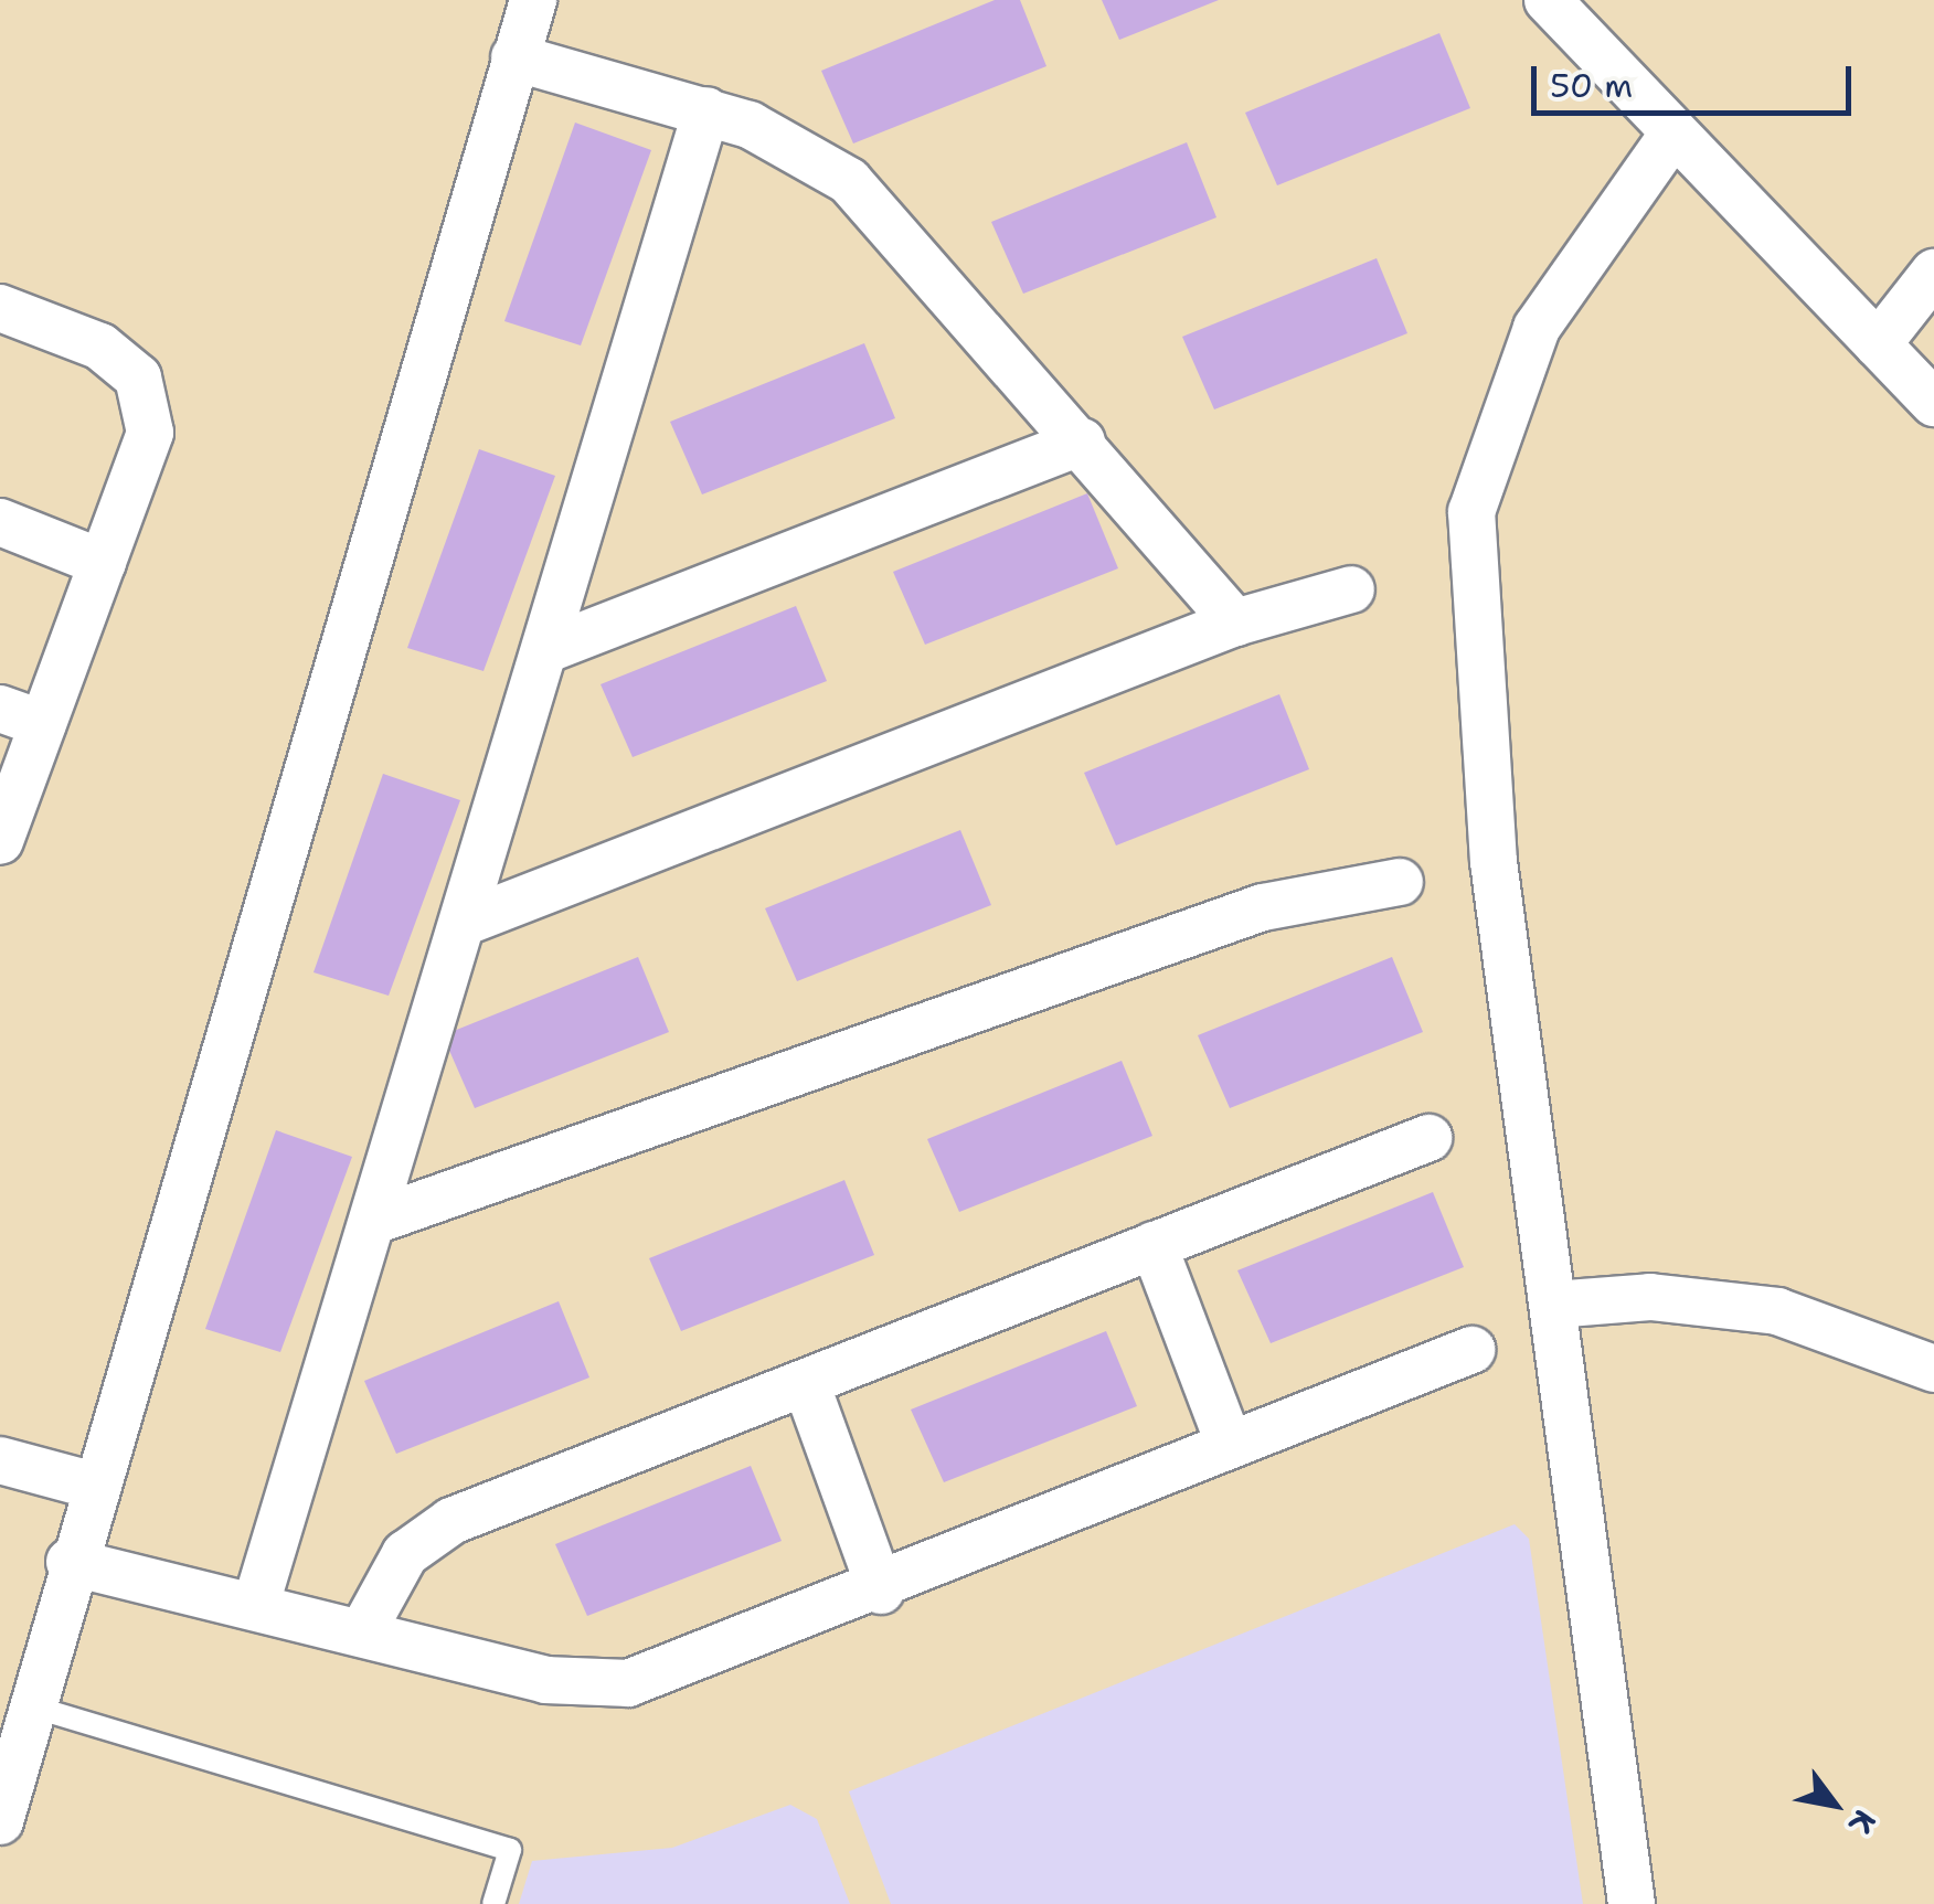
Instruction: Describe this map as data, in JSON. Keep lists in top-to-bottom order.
{
  "scale_bar": "50 m",
  "north": "bottom right"
}
